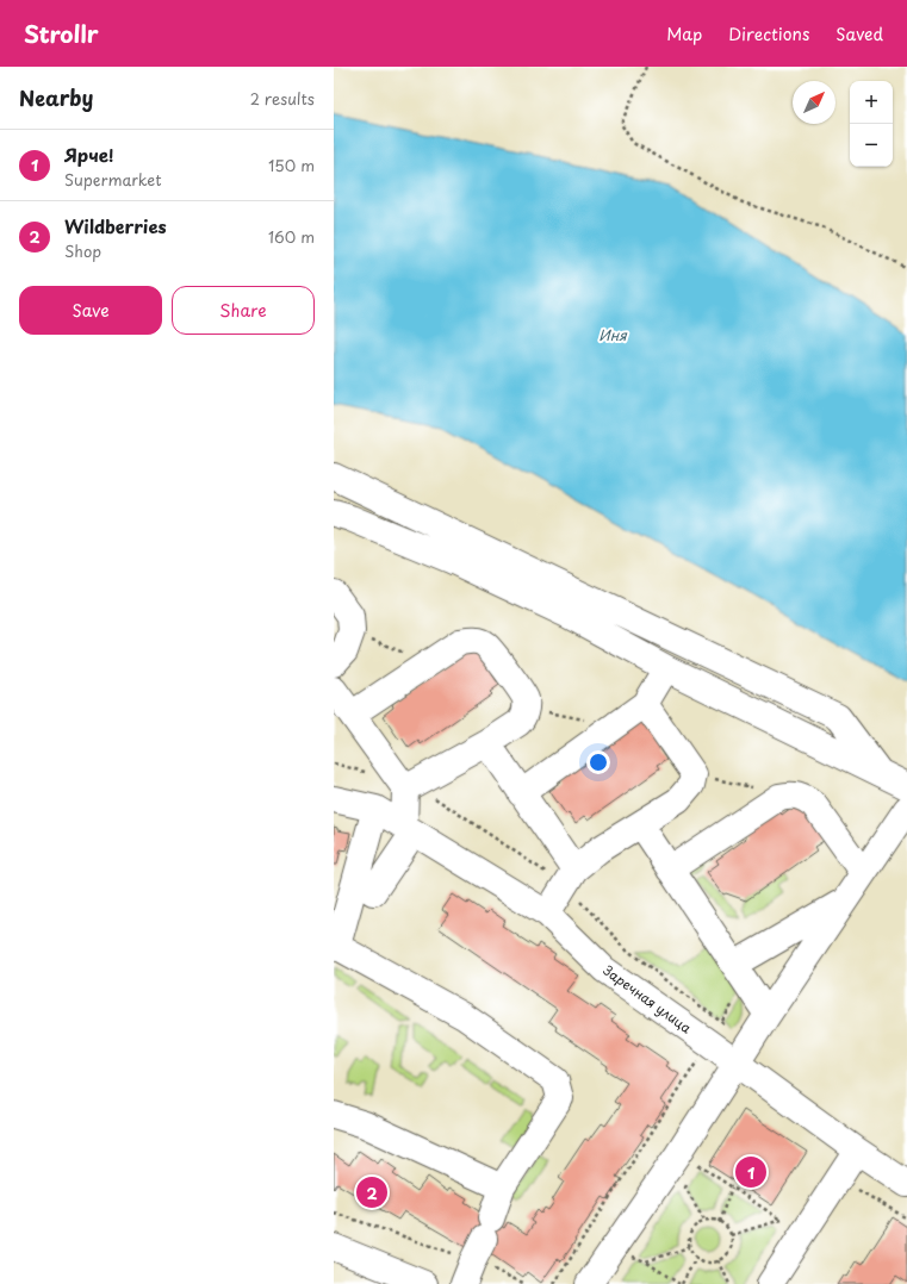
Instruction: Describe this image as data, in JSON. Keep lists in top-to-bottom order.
{
  "streets": {
    "street": ["Заречная улица"]
  },
  "water": ["Иня"],
  "north": "top right",
  "page": {
    "header": "Strollr",
    "nav": ["Map", "Directions", "Saved"],
    "heading": ["Nearby", "2 results"],
    "map_buttons": ["+", "−"],
    "list": [
      {
        "mark": "1",
        "name": "Ярче!",
        "note": "Supermarket",
        "value": "150 m"
      },
      {
        "mark": "2",
        "name": "Wildberries",
        "note": "Shop",
        "value": "160 m"
      }
    ],
    "buttons": ["Save", "Share"],
    "pins": ["1", "2"]
  }
}
